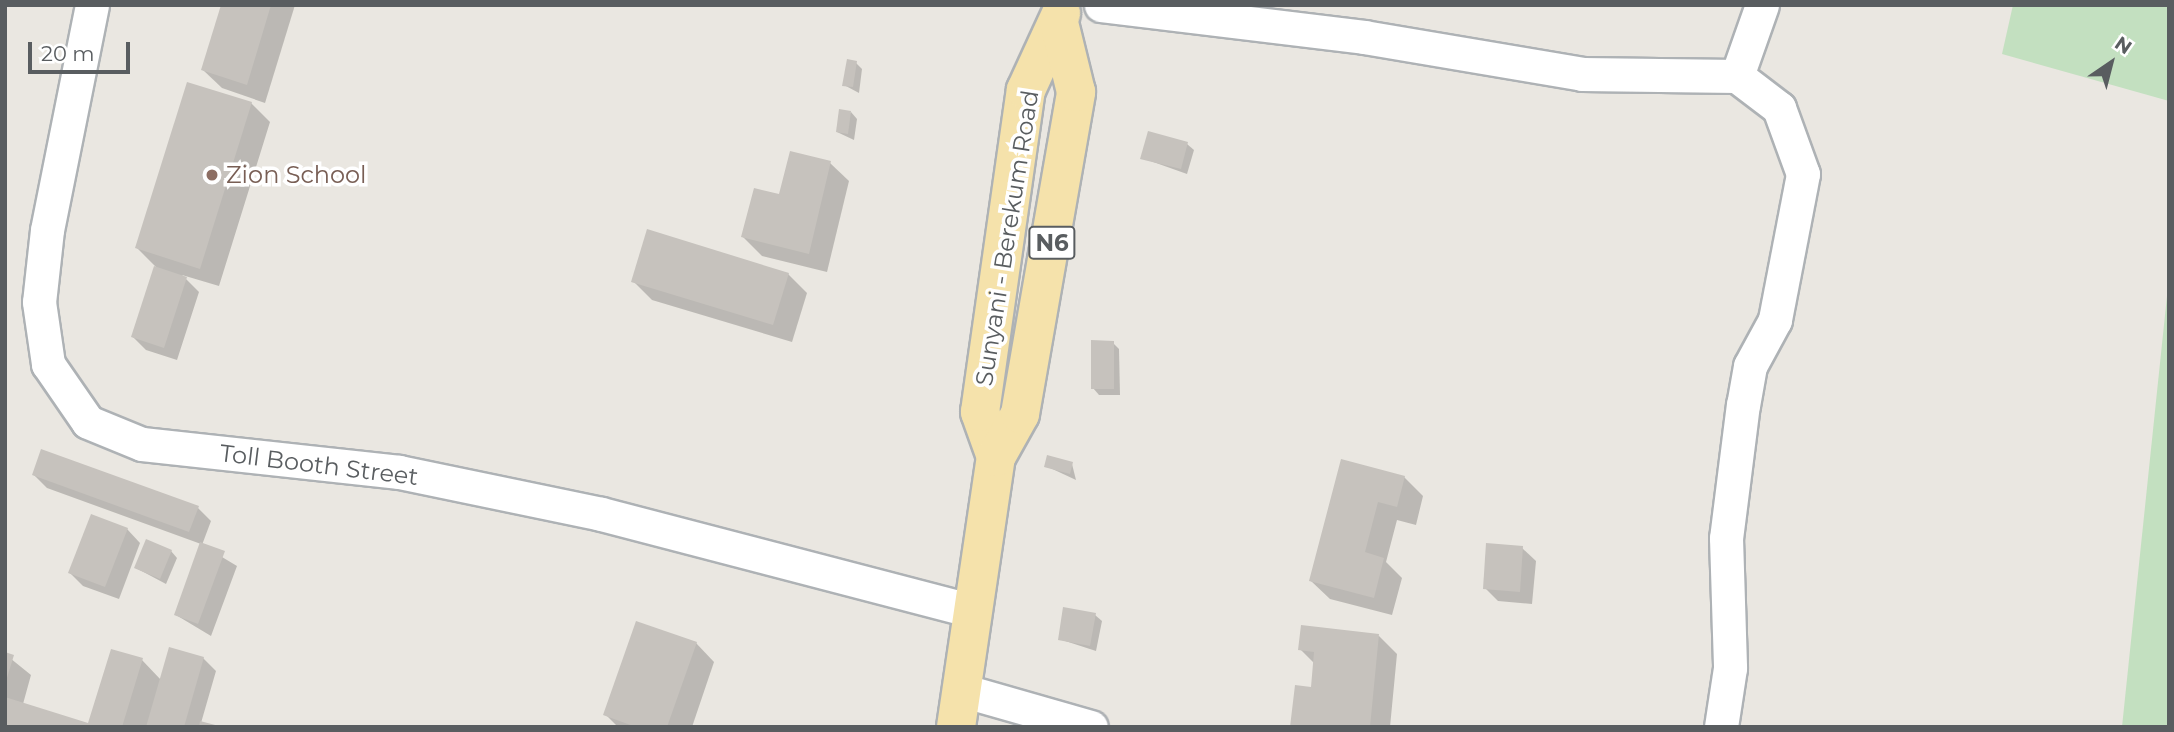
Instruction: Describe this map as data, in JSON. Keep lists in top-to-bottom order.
{
  "streets": {
    "main road": ["Sunyani - Berekum Road", "N6"],
    "street": ["Toll Booth Street"]
  },
  "crossings": [
    ["Sunyani - Berekum Road", "Toll Booth Street"]
  ],
  "places": ["Zion School"],
  "scale_bar": "20 m",
  "north": "top right"
}
